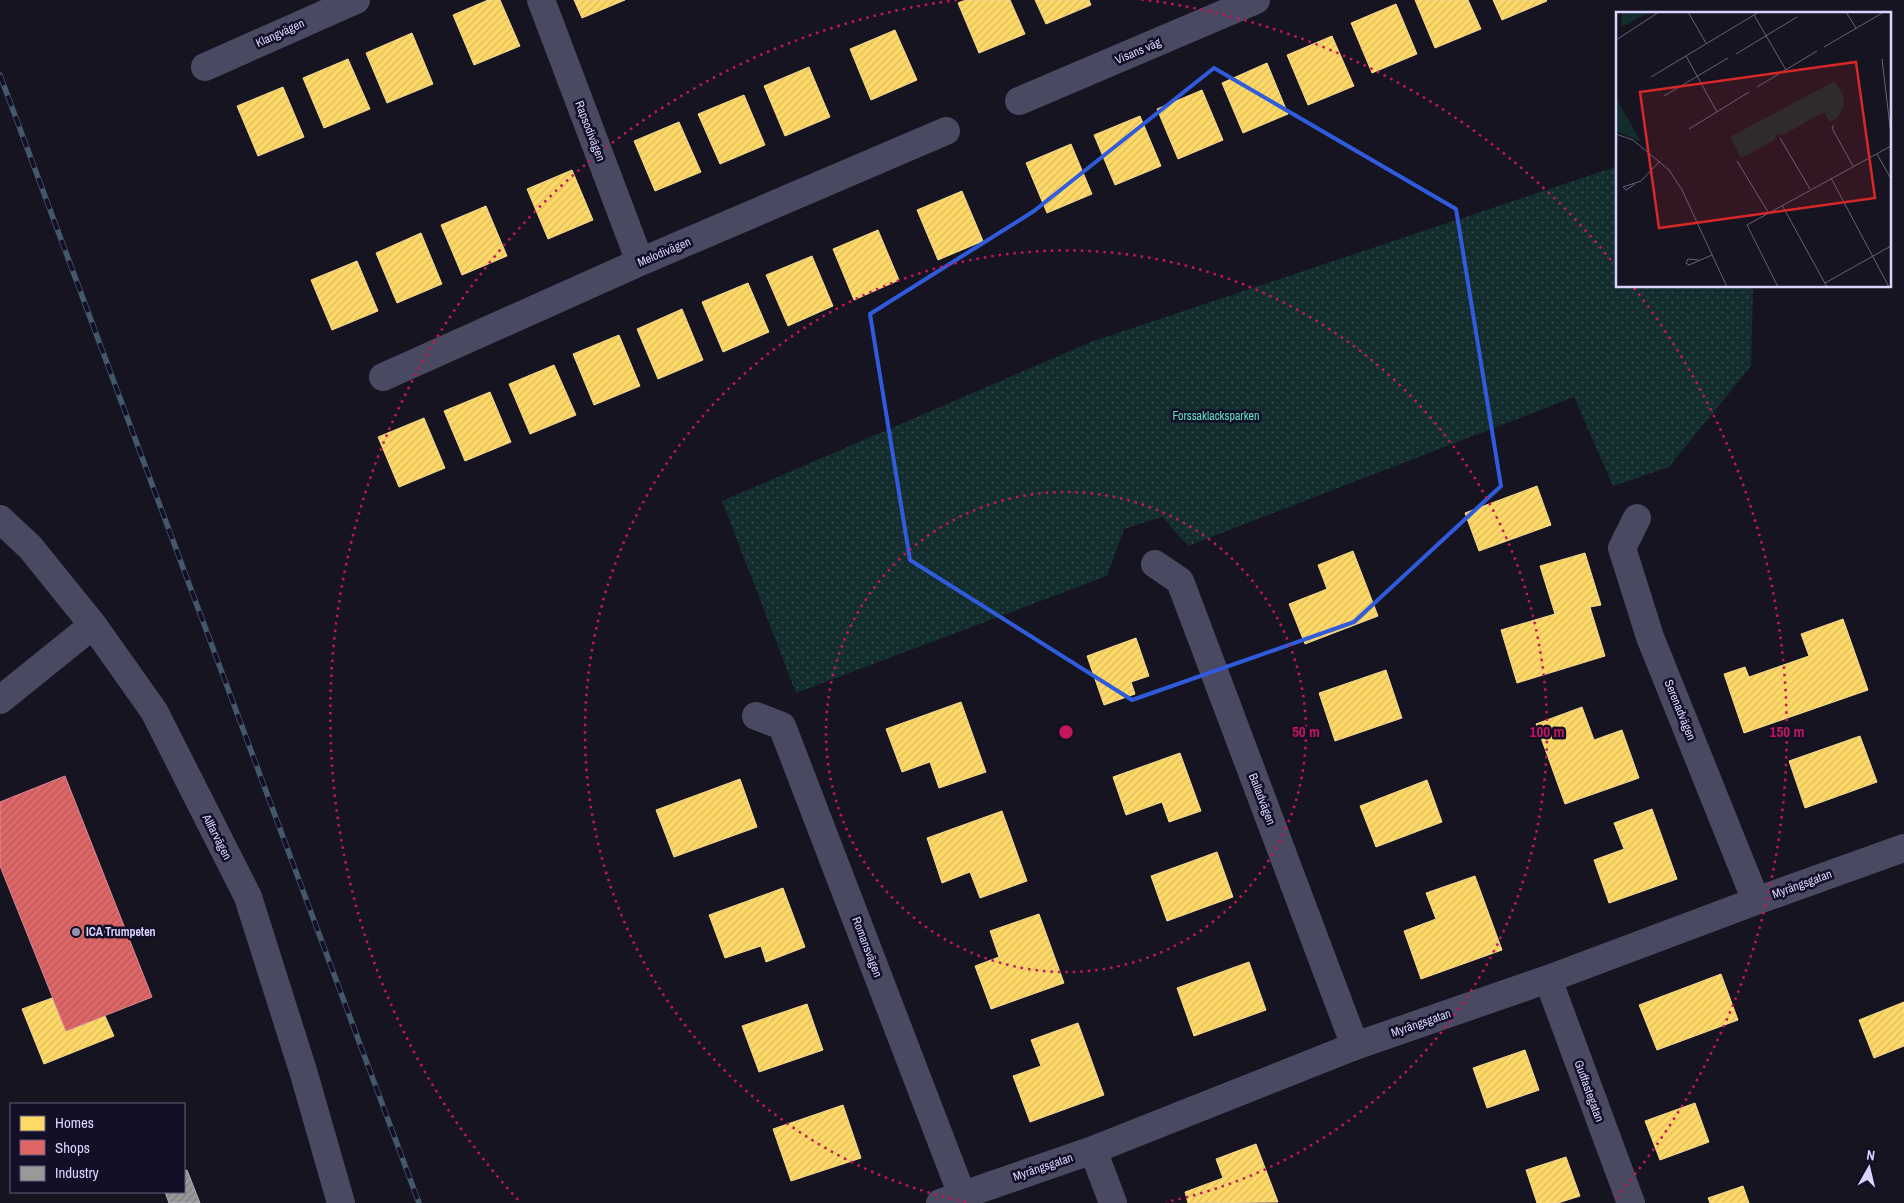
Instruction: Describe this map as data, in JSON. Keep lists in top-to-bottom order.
{
  "streets": {
    "street": [
      "Klangvägen",
      "Visans väg",
      "Rapsodivägen",
      "Melodivägen",
      "Serenadvägen",
      "Balladvägen",
      "Allfarvägen",
      "Myrängsgatan",
      "Romansvägen",
      "Gudfastegatan"
    ]
  },
  "crossings": [
    ["Rapsodivägen", "Melodivägen"],
    ["Serenadvägen", "Myrängsgatan"],
    ["Balladvägen", "Myrängsgatan"],
    ["Myrängsgatan", "Romansvägen"],
    ["Myrängsgatan", "Gudfastegatan"]
  ],
  "parks": ["Forssaklacksparken"],
  "places": ["ICA Trumpeten"],
  "legend": ["Homes", "Shops", "Industry"],
  "north": "top",
  "rings": ["50 m", "100 m", "150 m"]
}
